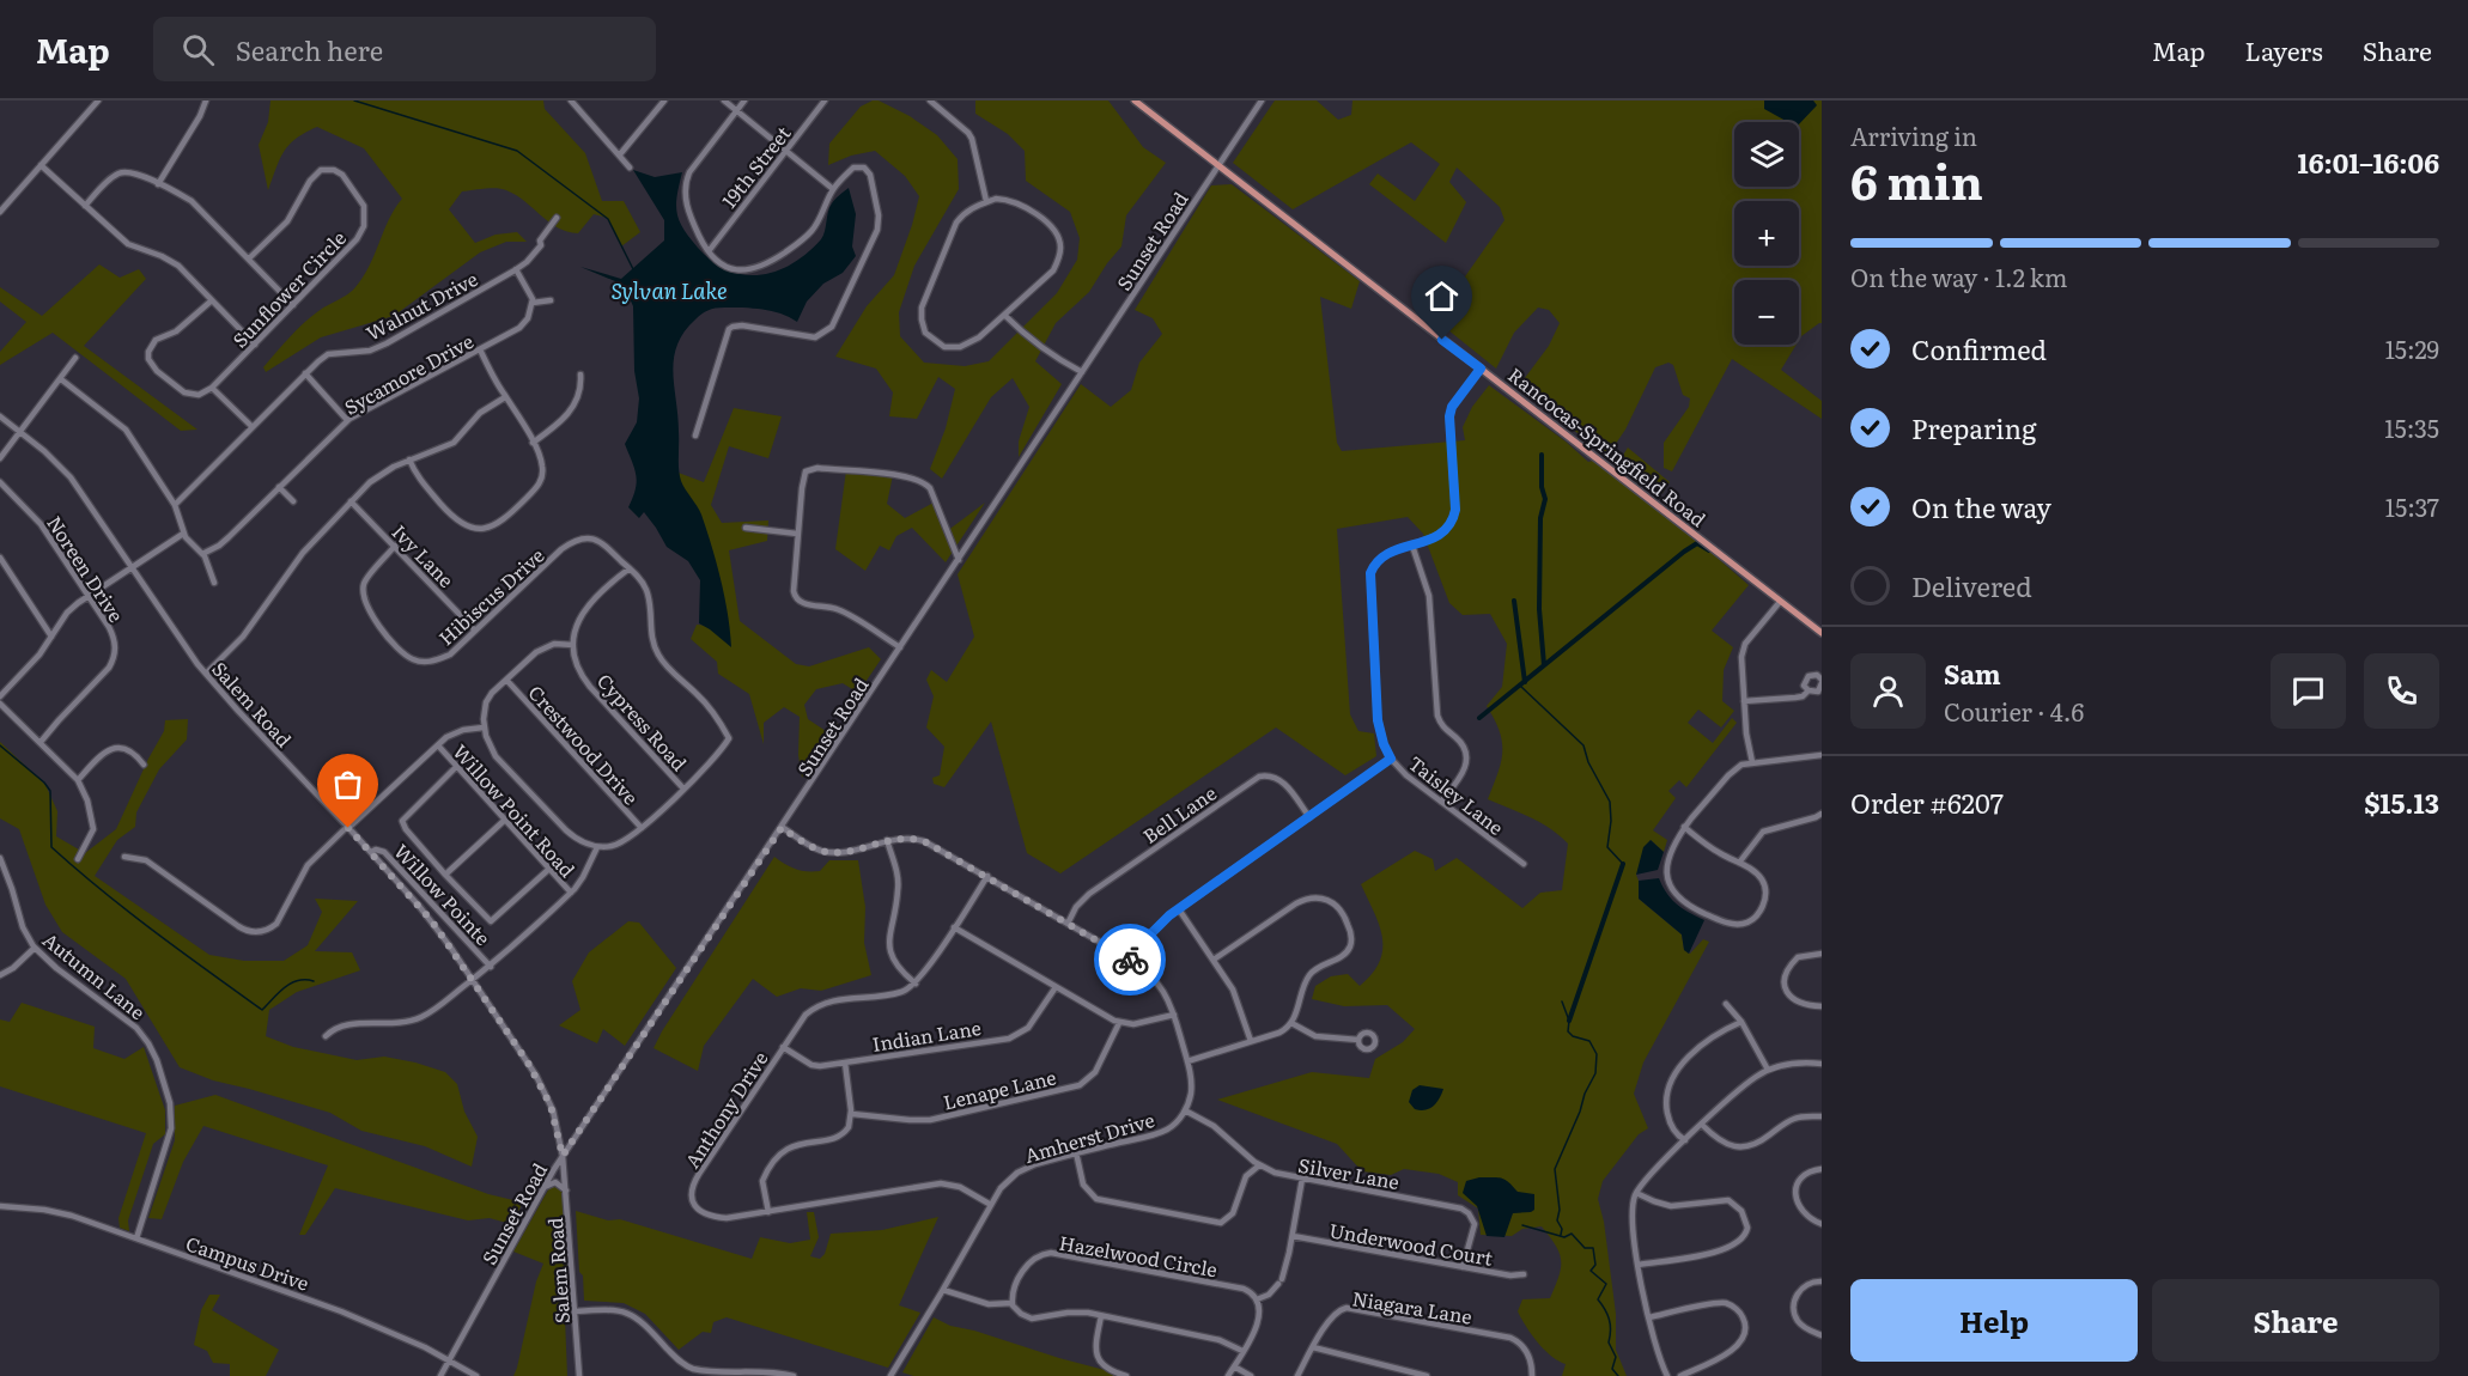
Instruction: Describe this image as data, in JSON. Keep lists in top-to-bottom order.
{
  "streets": {
    "main road": ["Rancocas-Springfield Road"],
    "street": [
      "19th Street",
      "Sunset Road",
      "Sunflower Circle",
      "Walnut Drive",
      "Sycamore Drive",
      "Ivy Lane",
      "Noreen Drive",
      "Hibiscus Drive",
      "Salem Road",
      "Cypress Road",
      "Crestwood Drive",
      "Taisley Lane",
      "Willow Point Road",
      "Bell Lane",
      "Willow Pointe",
      "Autumn Lane",
      "Indian Lane",
      "Lenape Lane",
      "Anthony Drive",
      "Amherst Drive",
      "Silver Lane",
      "Underwood Court",
      "Hazelwood Circle",
      "Campus Drive",
      "Niagara Lane"
    ]
  },
  "crossings": [
    ["Sunset Road", "Rancocas-Springfield Road"],
    ["Sunset Road", "Salem Road"],
    ["Sunset Road", "Campus Drive"],
    ["Rancocas-Springfield Road", "Taisley Lane"],
    ["Ivy Lane", "Hibiscus Drive"],
    ["Salem Road", "Willow Pointe"],
    ["Autumn Lane", "Campus Drive"],
    ["Indian Lane", "Anthony Drive"],
    ["Anthony Drive", "Amherst Drive"],
    ["Amherst Drive", "Silver Lane"],
    ["Silver Lane", "Underwood Court"]
  ],
  "water": ["Sylvan Lake"],
  "page": {
    "header": "Map",
    "search": "Search here",
    "nav": ["Map", "Layers", "Share"],
    "heading": ["6 min", "Arriving in", "16:01–16:06"],
    "panel": [
      "Sam",
      "Courier · 4.6",
      "Order #6207",
      "$15.13"
    ],
    "map_buttons": ["+", "−"],
    "bar": "On the way · 1.2 km",
    "list": [
      ["Confirmed", "15:29"],
      ["Preparing", "15:35"],
      ["On the way", "15:37"],
      "Delivered"
    ],
    "buttons": ["Help", "Share"]
  }
}
